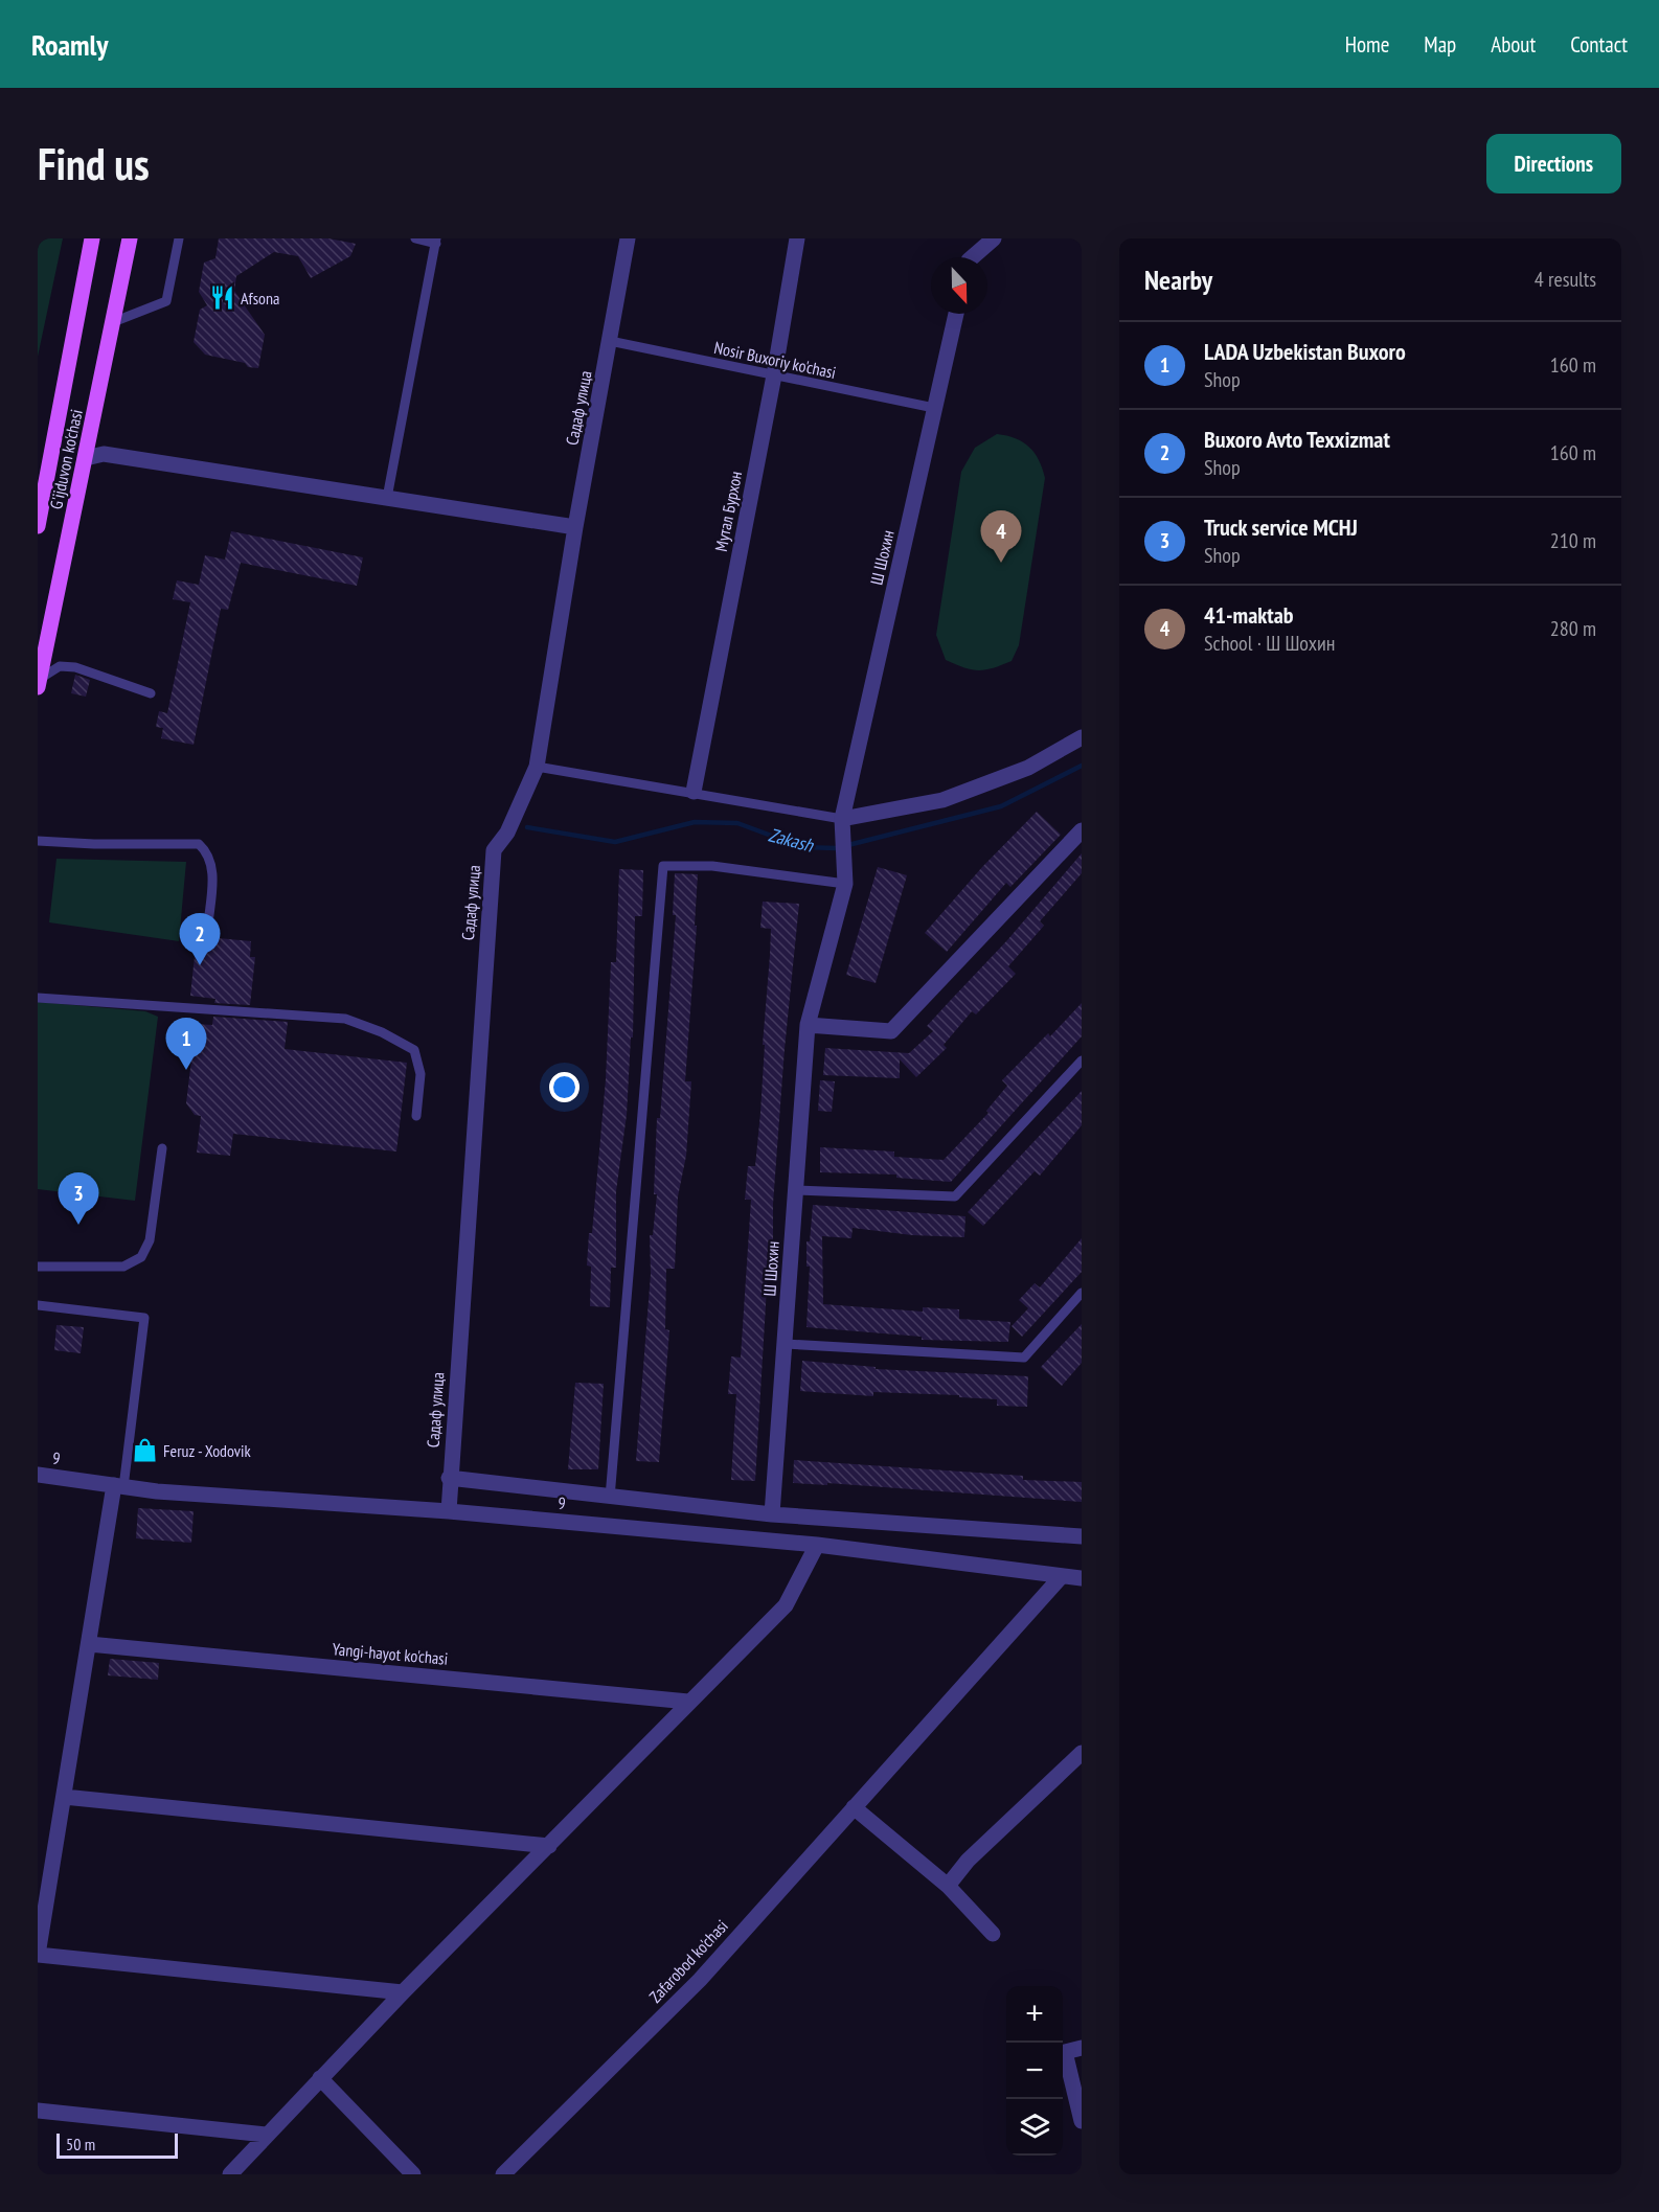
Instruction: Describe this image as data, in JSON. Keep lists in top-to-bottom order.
{
  "streets": {
    "main road": ["G'ijduvon ko'chasi"],
    "street": [
      "Садаф улица",
      "Мутал Бурхон",
      "Ш Шохин",
      "9",
      "Yangi-hayot ko'chasi",
      "Zafarobod ko'chasi"
    ],
    "lane": ["Nosir Buxoriy ko'chasi"]
  },
  "crossings": [
    ["Nosir Buxoriy ko'chasi", "Садаф улица"],
    ["Nosir Buxoriy ko'chasi", "Мутал Бурхон"],
    ["Nosir Buxoriy ko'chasi", "Ш Шохин"],
    ["Садаф улица", "9"],
    ["9", "Zafarobod ko'chasi"]
  ],
  "water": ["Zakash"],
  "places": {
    "restaurant": ["Afsona"],
    "shop": ["Feruz - Xodovik"]
  },
  "scale_bar": "50 m",
  "north": "bottom",
  "page": {
    "header": "Roamly",
    "nav": [
      "Home",
      "Map",
      "About",
      "Contact"
    ],
    "buttons": "Directions",
    "title": "Find us",
    "heading": ["Nearby", "4 results"],
    "list": [
      {
        "mark": "1",
        "name": "LADA Uzbekistan Buxoro",
        "note": "Shop",
        "value": "160 m"
      },
      {
        "mark": "2",
        "name": "Buxoro Avto Texxizmat",
        "note": "Shop",
        "value": "160 m"
      },
      {
        "mark": "3",
        "name": "Truck service MCHJ",
        "note": "Shop",
        "value": "210 m"
      },
      {
        "mark": "4",
        "name": "41-maktab",
        "note": "School · Ш Шохин",
        "value": "280 m"
      }
    ],
    "pins": [
      "4",
      "2",
      "1",
      "3"
    ],
    "map_buttons": ["+", "−"],
    "scale": "50 m"
  }
}
